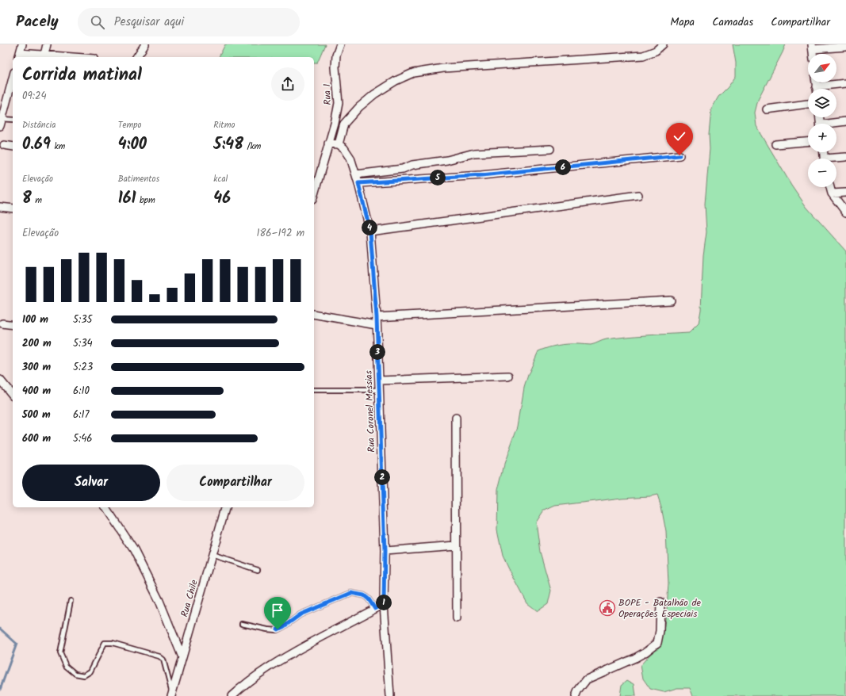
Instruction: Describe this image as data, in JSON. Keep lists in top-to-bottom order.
{
  "streets": {
    "street": ["Rua 1", "Rua Coronel Messias", "Rua Chile"]
  },
  "places": {
    "public building": ["BOPE - Batalhão de Operações Especiais"]
  },
  "north": "top right",
  "page": {
    "header": "Pacely",
    "search": "Pesquisar aqui",
    "nav": ["Mapa", "Camadas", "Compartilhar"],
    "map_buttons": ["+", "−"],
    "heading": ["Corrida matinal", "09:24"],
    "stats": [
      ["Distância", "0.69 km"],
      ["Tempo", "4:00"],
      ["Ritmo", "5:48 /km"],
      ["Elevação", "8 m"],
      ["Batimentos", "161 bpm"],
      ["kcal", "46"]
    ],
    "pins": [
      "6",
      "5",
      "4",
      "3",
      "2",
      "1"
    ],
    "chart": ["Elevação", "186–192 m"],
    "list": [
      {
        "name": "100 m",
        "note": "5:35"
      },
      {
        "name": "200 m",
        "note": "5:34"
      },
      {
        "name": "300 m",
        "note": "5:23"
      },
      {
        "name": "400 m",
        "note": "6:10"
      },
      {
        "name": "500 m",
        "note": "6:17"
      },
      {
        "name": "600 m",
        "note": "5:46"
      }
    ],
    "buttons": ["Salvar", "Compartilhar"]
  }
}
